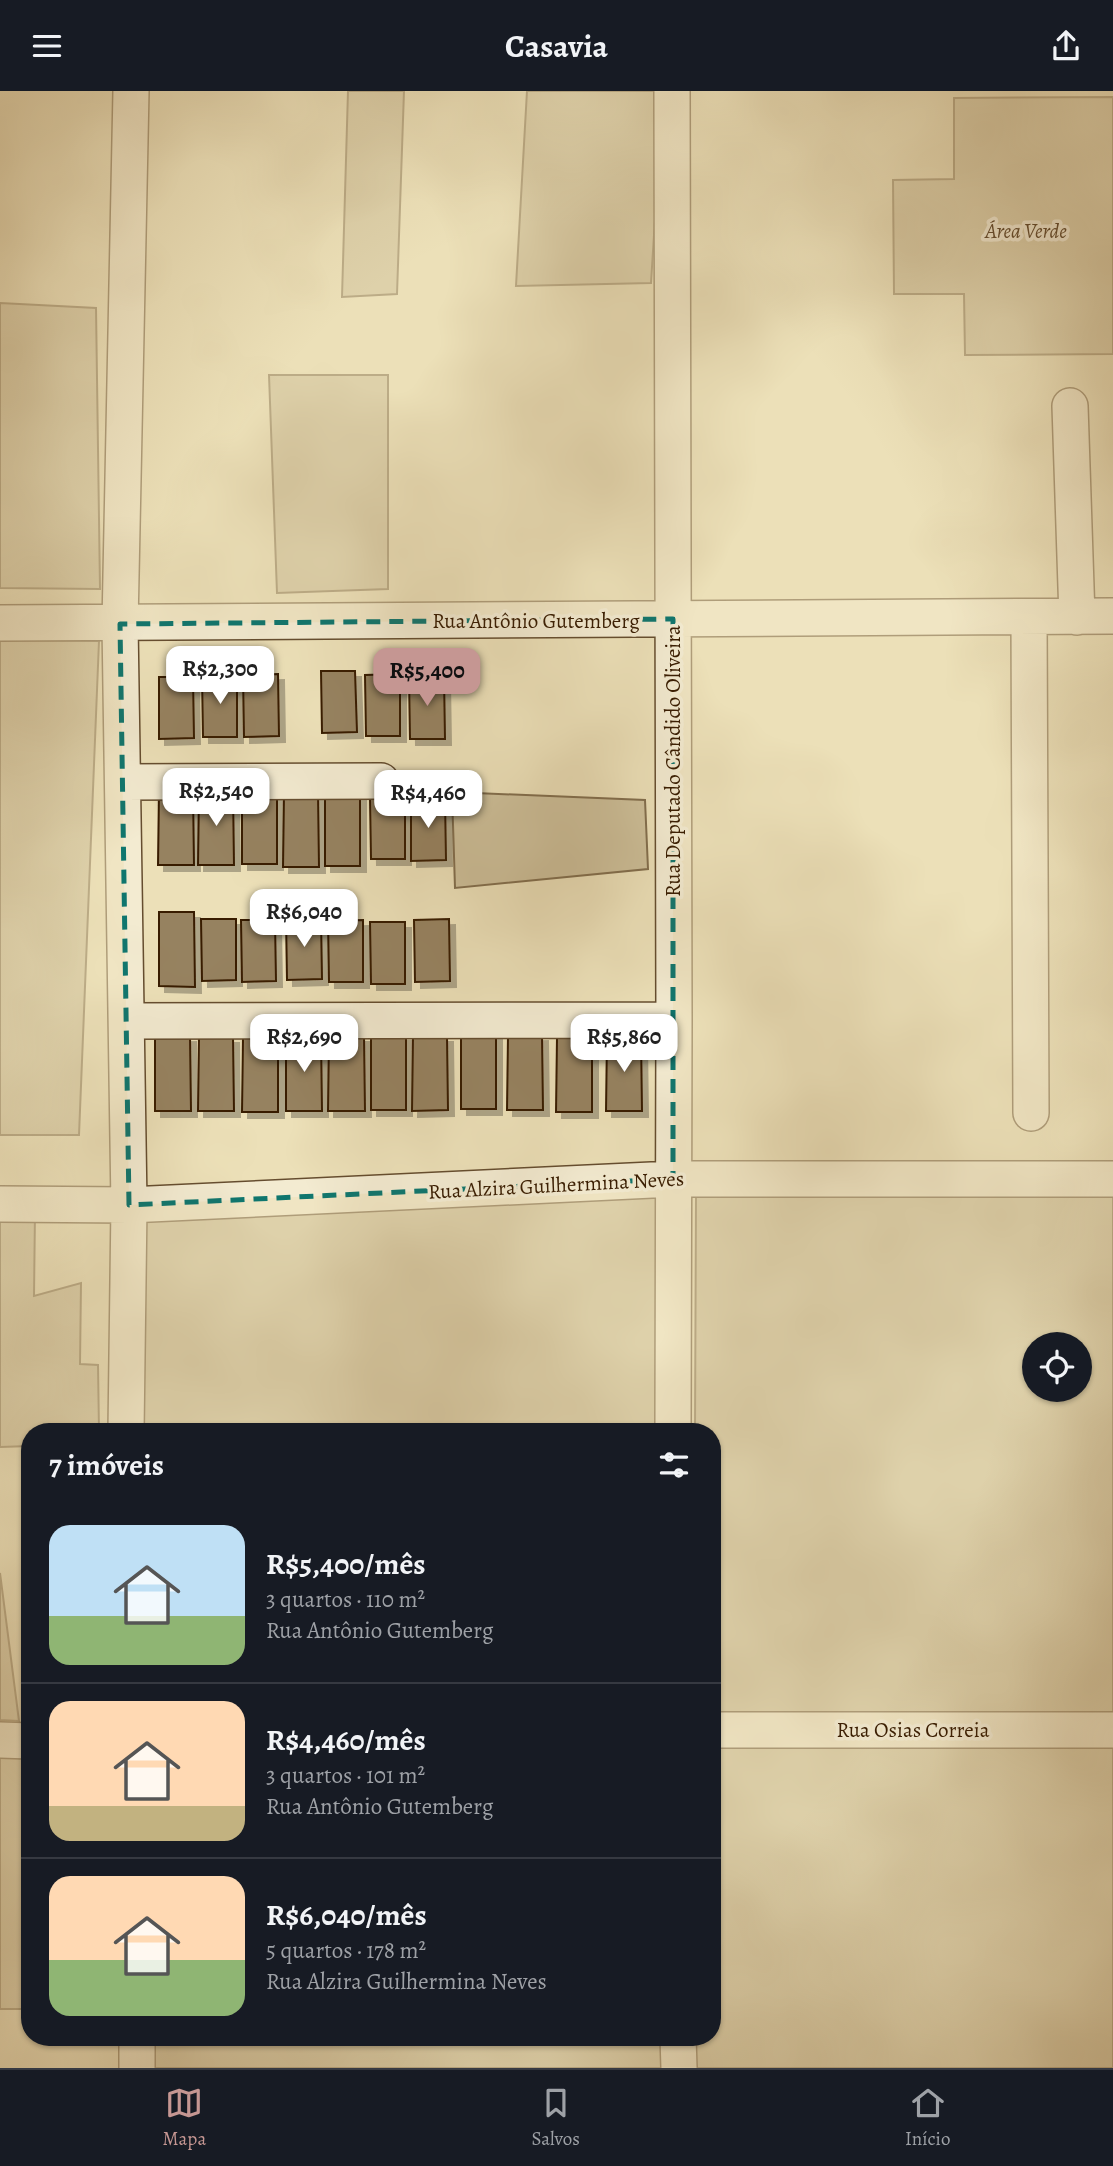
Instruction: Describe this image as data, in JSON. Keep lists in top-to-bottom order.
{
  "streets": {
    "street": [
      "Rua Antônio Gutemberg",
      "Rua Deputado Cândido Oliveira",
      "Rua Alzira Guilhermina Neves",
      "Rua Osias Correia"
    ]
  },
  "crossings": [
    ["Rua Antônio Gutemberg", "Rua Deputado Cândido Oliveira"],
    ["Rua Deputado Cândido Oliveira", "Rua Alzira Guilhermina Neves"]
  ],
  "parks": ["Área Verde"],
  "page": {
    "header": "Casavia",
    "price": [
      "R$2,300",
      "R$5,400",
      "R$2,540",
      "R$4,460",
      "R$6,040",
      "R$2,690",
      "R$5,860"
    ],
    "heading": "7 imóveis",
    "list": [
      {
        "name": "R$5,400/mês",
        "note": "3 quartos · 110 m² · Rua Antônio Gutemberg"
      },
      {
        "name": "R$4,460/mês",
        "note": "3 quartos · 101 m² · Rua Antônio Gutemberg"
      },
      {
        "name": "R$6,040/mês",
        "note": "5 quartos · 178 m² · Rua Alzira Guilhermina Neves"
      }
    ],
    "tabs": ["Mapa", "Salvos", "Início"]
  }
}
